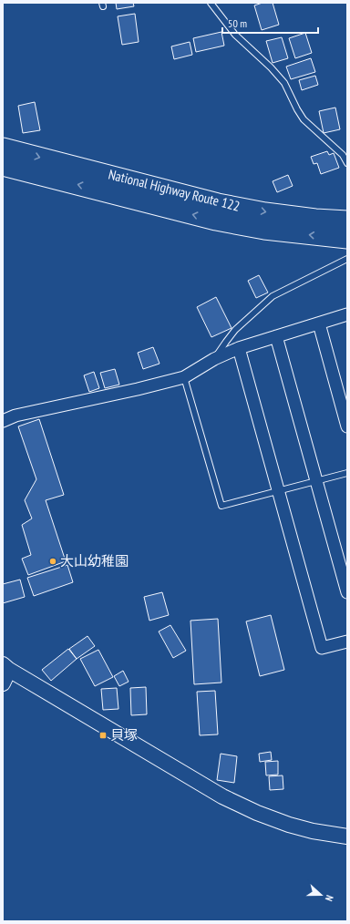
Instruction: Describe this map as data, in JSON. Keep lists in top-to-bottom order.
{
  "streets": {
    "highway": ["National Highway Route 122"]
  },
  "places": {
    "other": ["大山幼稚園"],
    "transit": ["貝塚"]
  },
  "scale_bar": "50 m",
  "north": "right"
}
